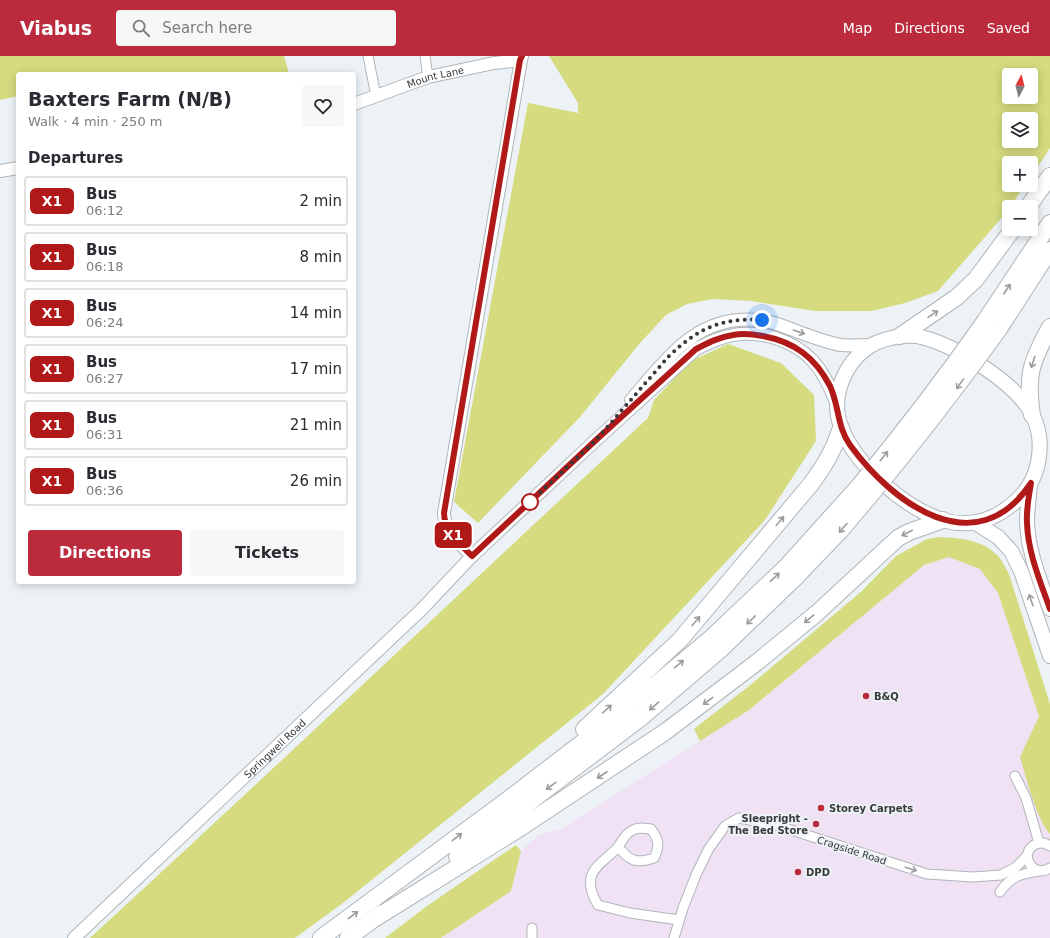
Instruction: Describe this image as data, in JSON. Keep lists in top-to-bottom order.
{
  "streets": {
    "main road": ["Mount Lane", "Springwell Road"],
    "street": ["Cragside Road"]
  },
  "one_way": ["Cragside Road"],
  "places": [
    "B&Q",
    "Storey Carpets",
    "Sleepright - The Bed Store",
    "DPD"
  ],
  "lines": ["bus line X1"],
  "north": "top",
  "page": {
    "header": "Viabus",
    "search": "Search here",
    "nav": ["Map", "Directions", "Saved"],
    "on_map": "X1",
    "map_buttons": ["+", "−"],
    "heading": [
      ["Baxters Farm (N/B)", "Walk · 4 min · 250 m"],
      "Departures"
    ],
    "list": [
      {
        "mark": "X1",
        "name": "Bus",
        "note": "06:12",
        "value": "2 min"
      },
      {
        "mark": "X1",
        "name": "Bus",
        "note": "06:18",
        "value": "8 min"
      },
      {
        "mark": "X1",
        "name": "Bus",
        "note": "06:24",
        "value": "14 min"
      },
      {
        "mark": "X1",
        "name": "Bus",
        "note": "06:27",
        "value": "17 min"
      },
      {
        "mark": "X1",
        "name": "Bus",
        "note": "06:31",
        "value": "21 min"
      },
      {
        "mark": "X1",
        "name": "Bus",
        "note": "06:36",
        "value": "26 min"
      }
    ],
    "buttons": ["Directions", "Tickets"]
  }
}
